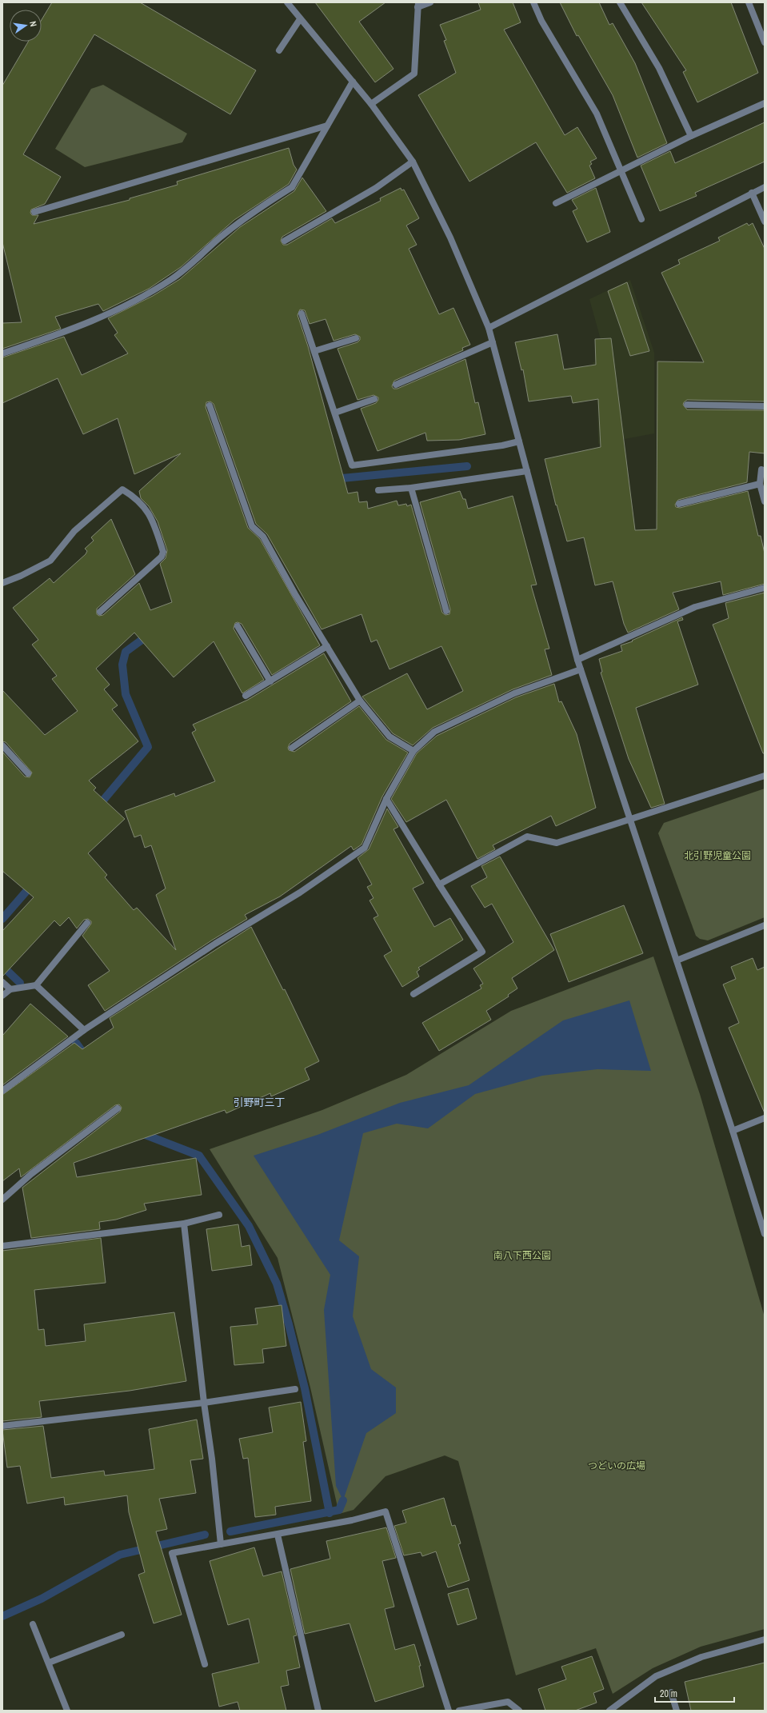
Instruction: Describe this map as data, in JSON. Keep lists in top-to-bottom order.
{
  "districts": ["引野町三丁"],
  "parks": ["北引野児童公園", "南八下西公園", "つどいの広場"],
  "scale_bar": "20 m",
  "north": "right"
}
